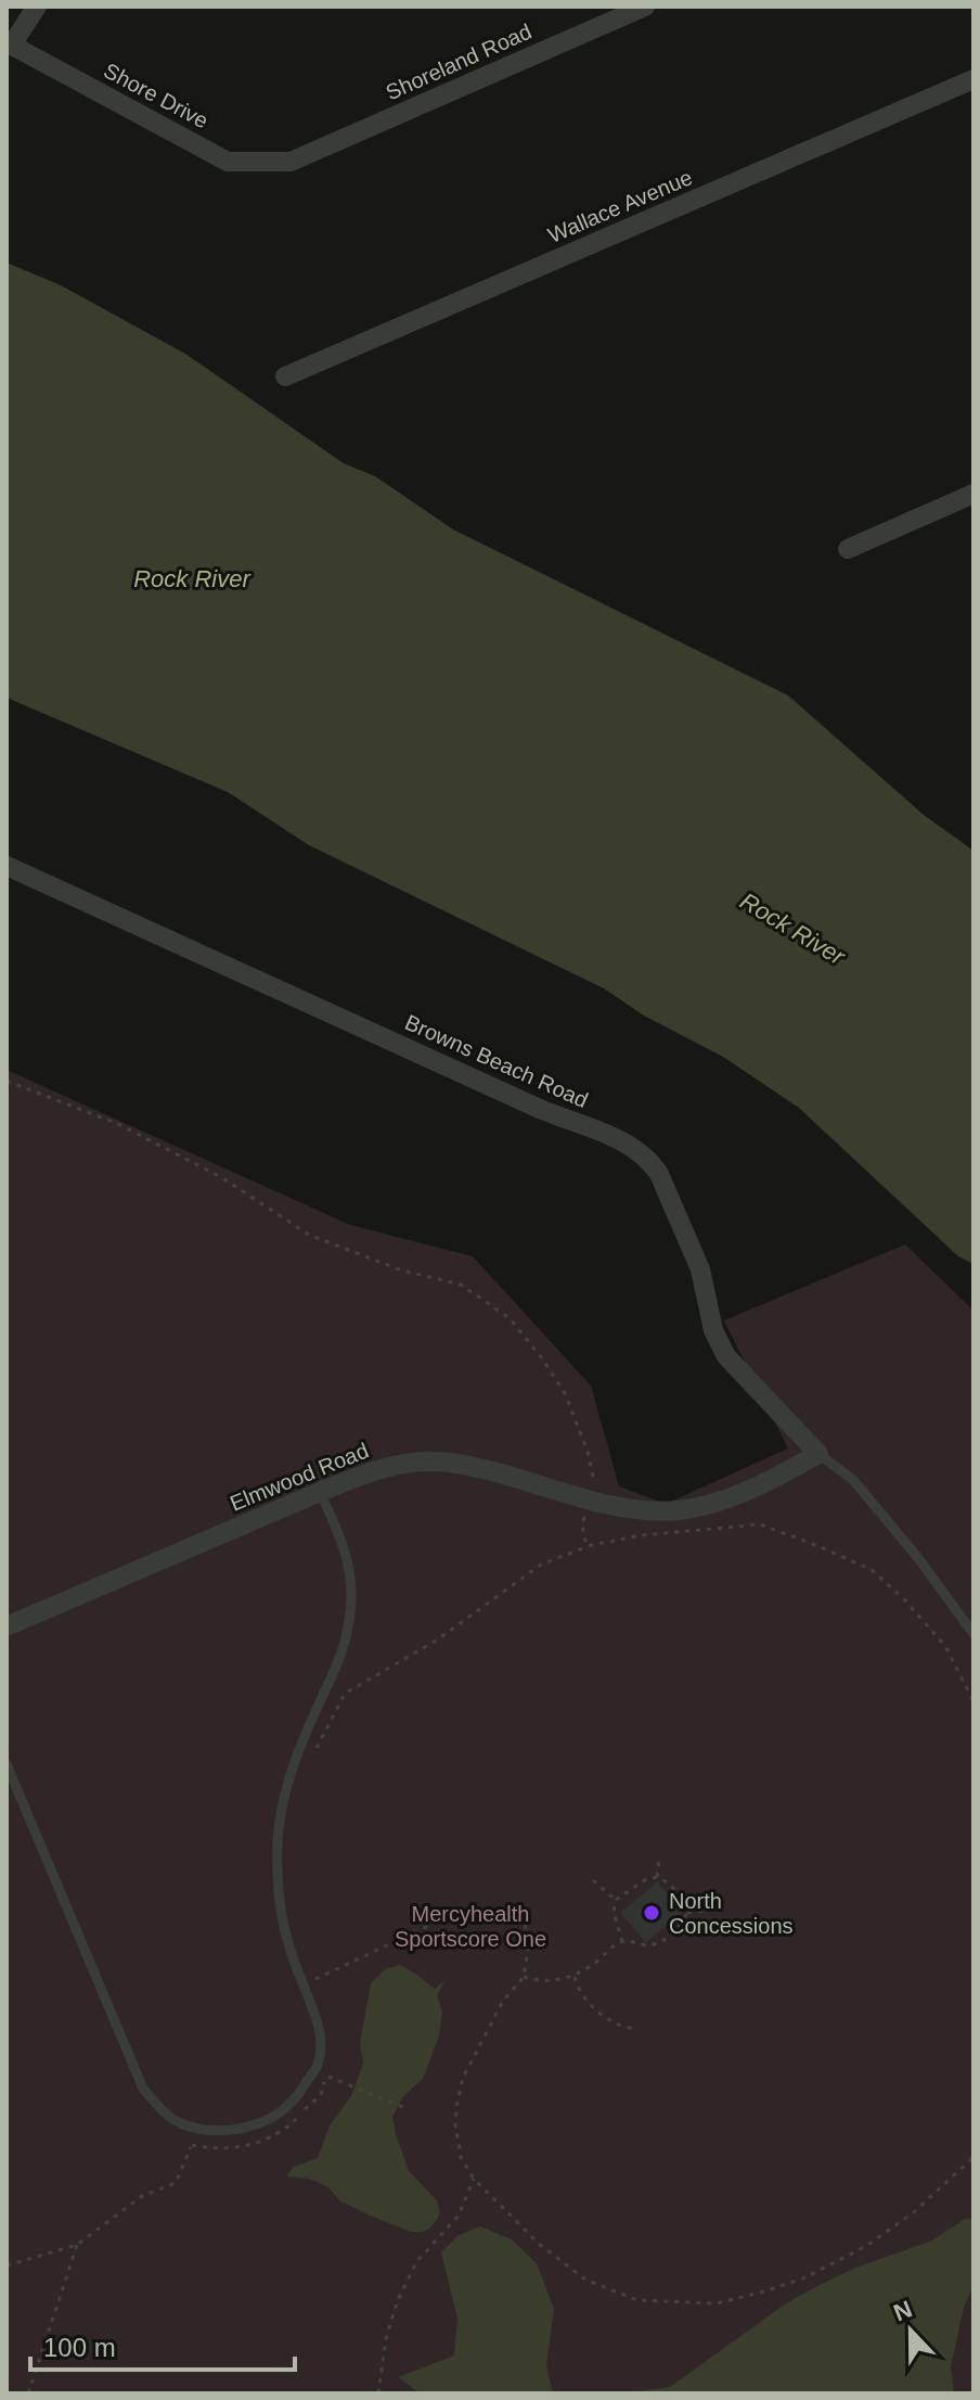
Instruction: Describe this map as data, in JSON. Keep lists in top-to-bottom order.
{
  "streets": {
    "street": [
      "Shoreland Road",
      "Shore Drive",
      "Wallace Avenue",
      "Browns Beach Road",
      "Elmwood Road"
    ]
  },
  "crossings": [
    ["Shoreland Road", "Shore Drive"],
    ["Browns Beach Road", "Elmwood Road"]
  ],
  "water": ["Rock River"],
  "parks": ["Mercyhealth Sportscore One"],
  "places": ["North Concessions"],
  "scale_bar": "100 m",
  "north": "top"
}
